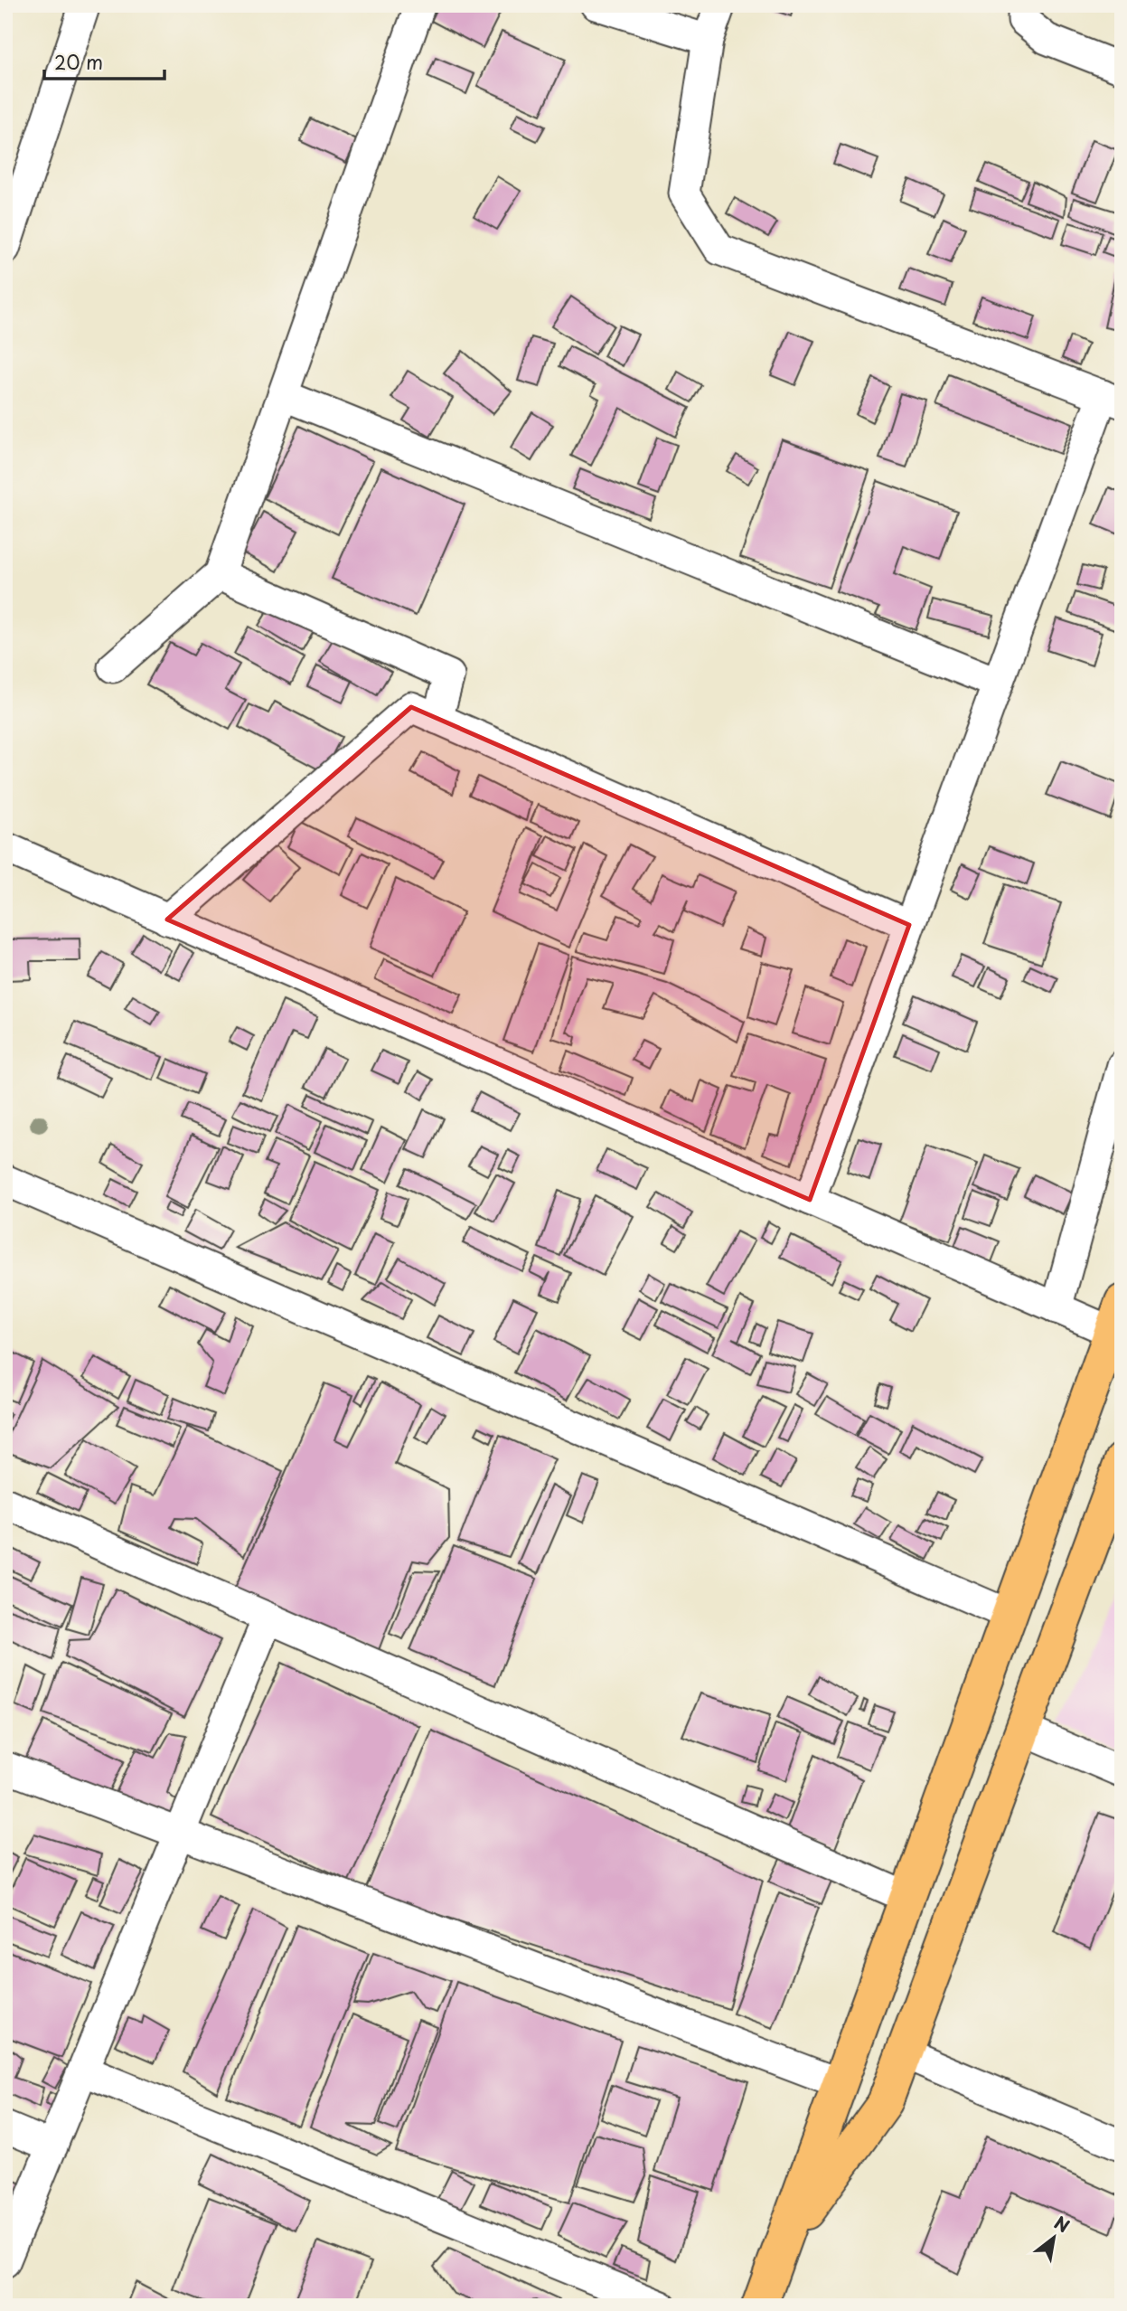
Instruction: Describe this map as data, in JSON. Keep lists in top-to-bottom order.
{
  "scale_bar": "20 m",
  "north": "top right"
}
